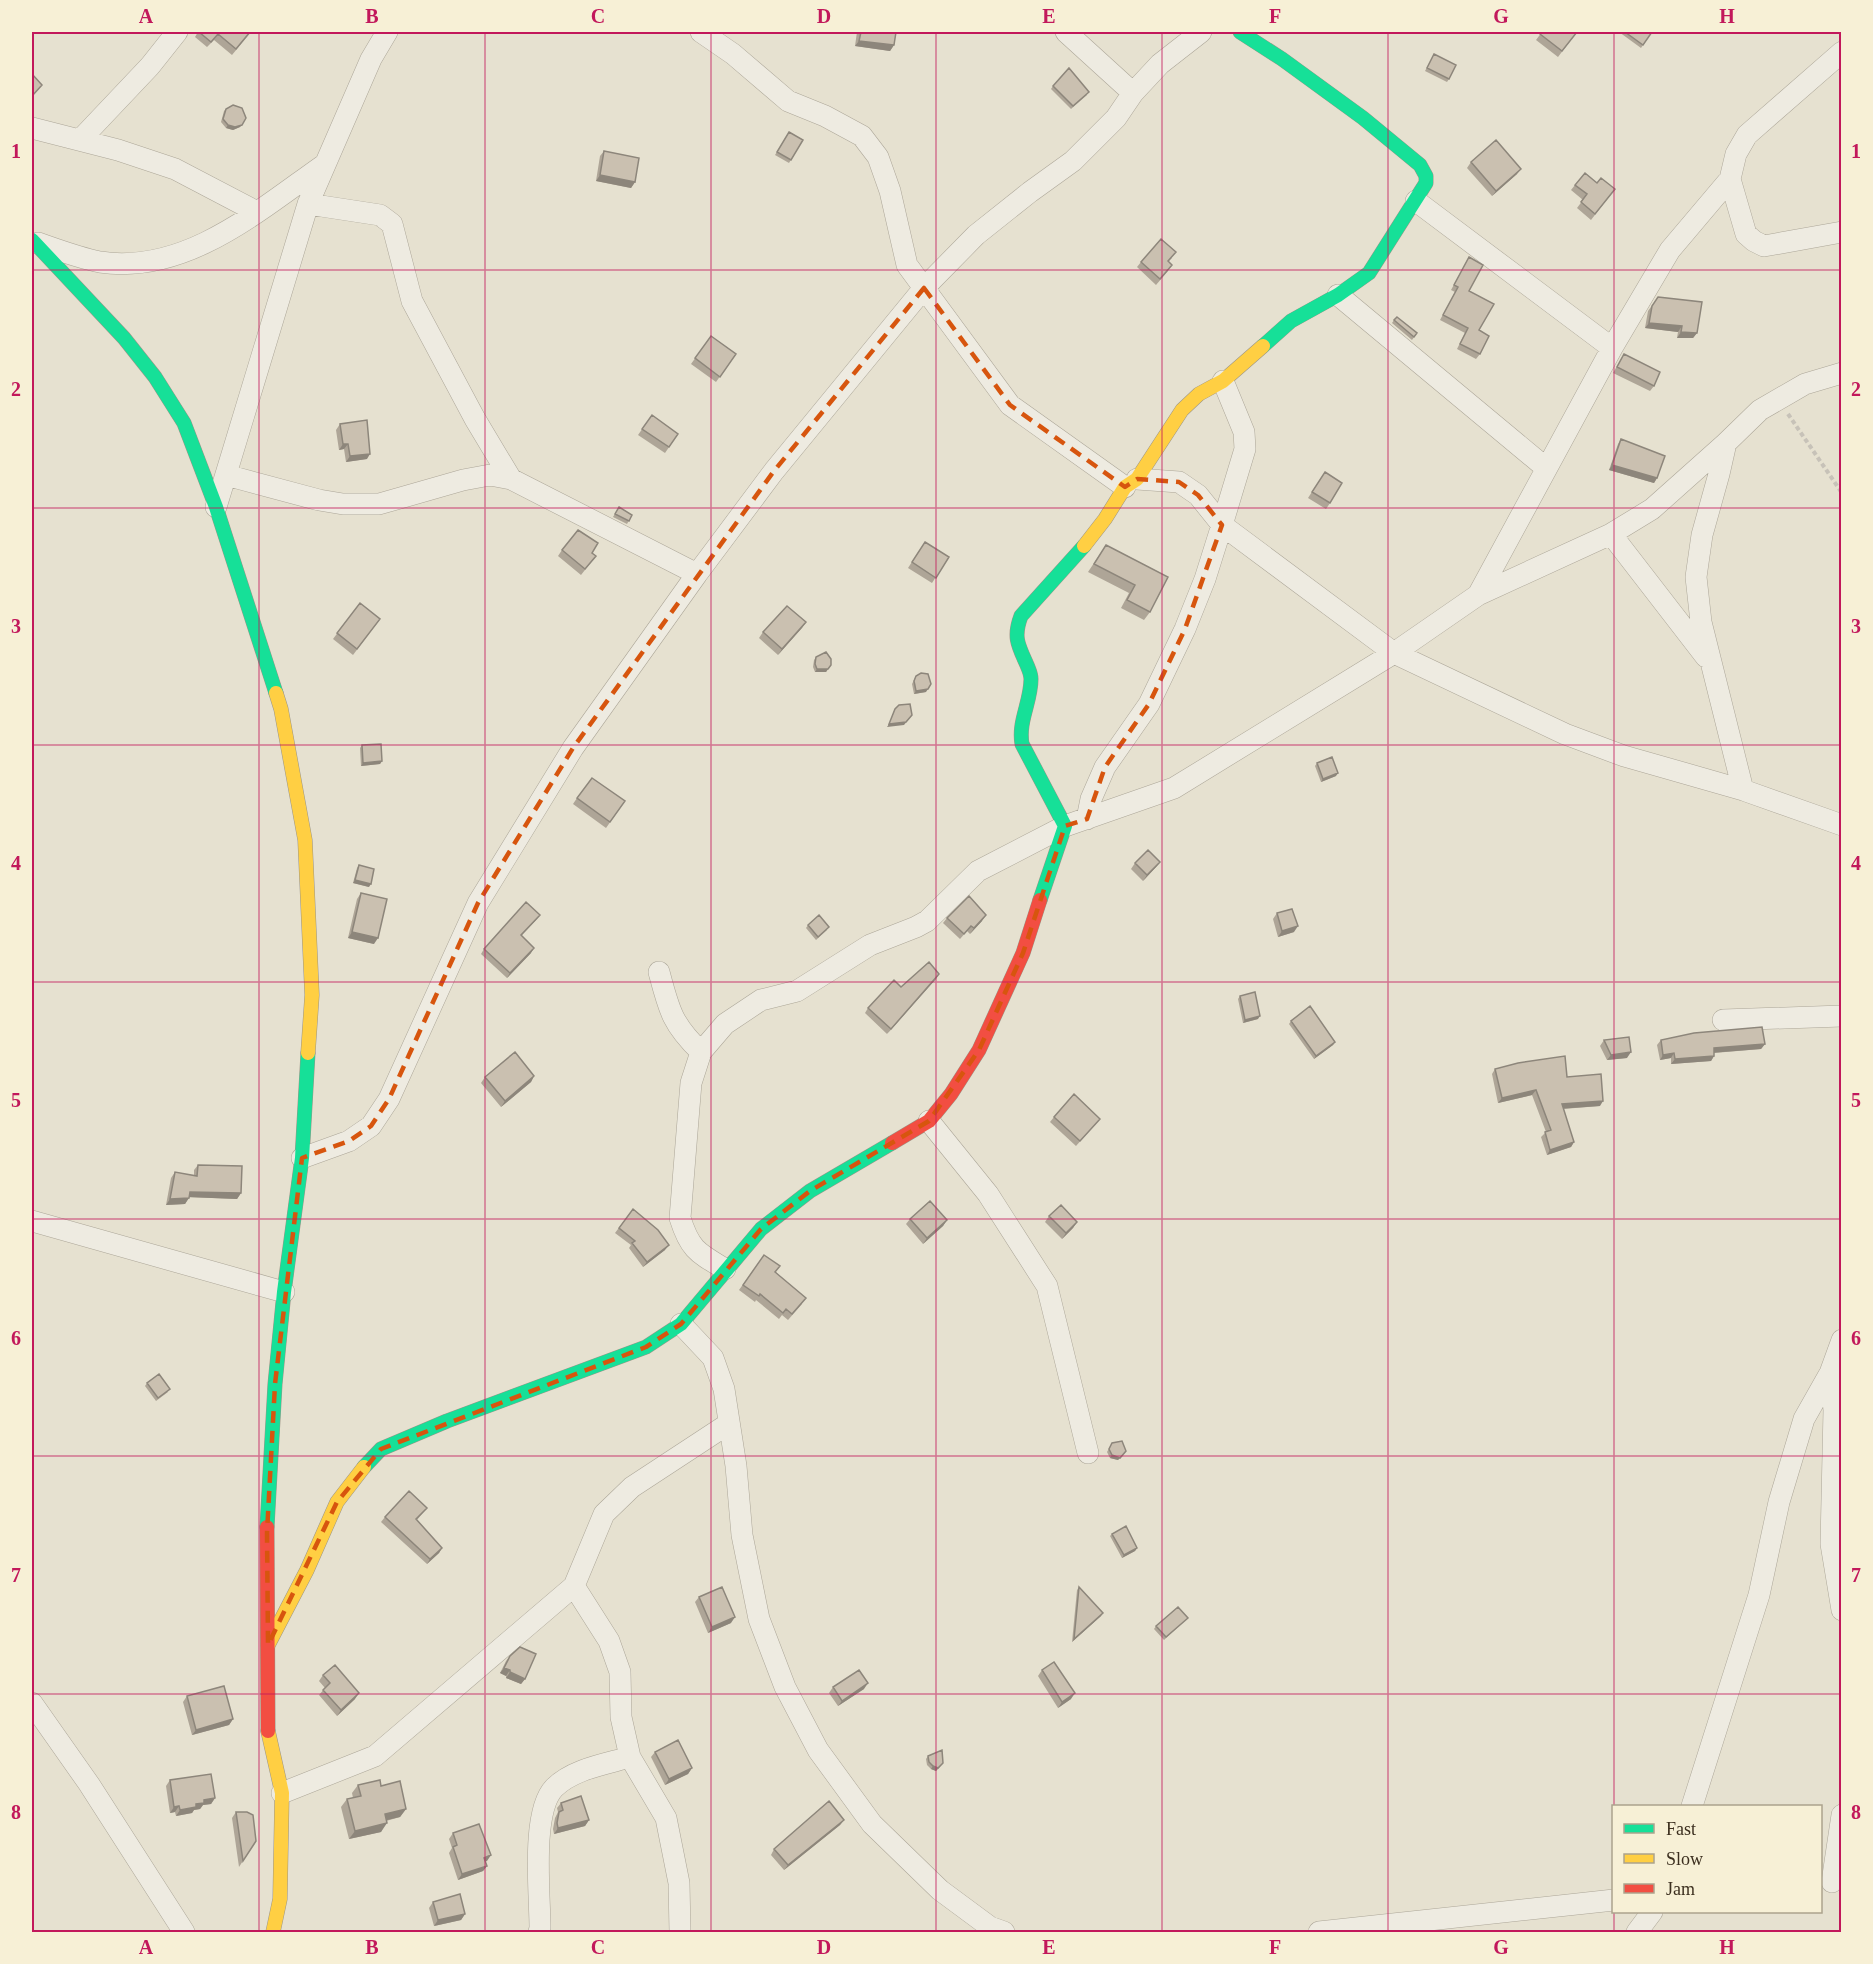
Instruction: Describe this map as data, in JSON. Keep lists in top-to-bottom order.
{
  "legend": ["Fast", "Slow", "Jam"],
  "grid": {
    "columns": [
      "A",
      "B",
      "C",
      "D",
      "E",
      "F",
      "G",
      "H"
    ],
    "rows": [
      "1",
      "2",
      "3",
      "4",
      "5",
      "6",
      "7",
      "8"
    ]
  }
}
